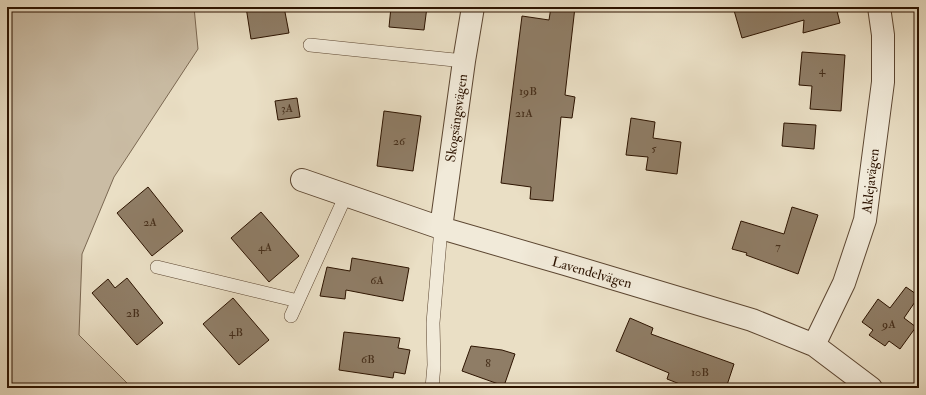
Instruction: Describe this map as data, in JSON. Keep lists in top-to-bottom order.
{
  "streets": {
    "street": ["Skogsängsvägen", "Aklejavägen", "Lavendelvägen"]
  },
  "crossings": [
    ["Skogsängsvägen", "Lavendelvägen"],
    ["Aklejavägen", "Lavendelvägen"]
  ],
  "house_numbers": [
    "4",
    "19B",
    "3A",
    "21A",
    "26",
    "5",
    "2A",
    "7",
    "4A",
    "6A",
    "2B",
    "9A",
    "4B",
    "6B",
    "8",
    "10B"
  ]
}
